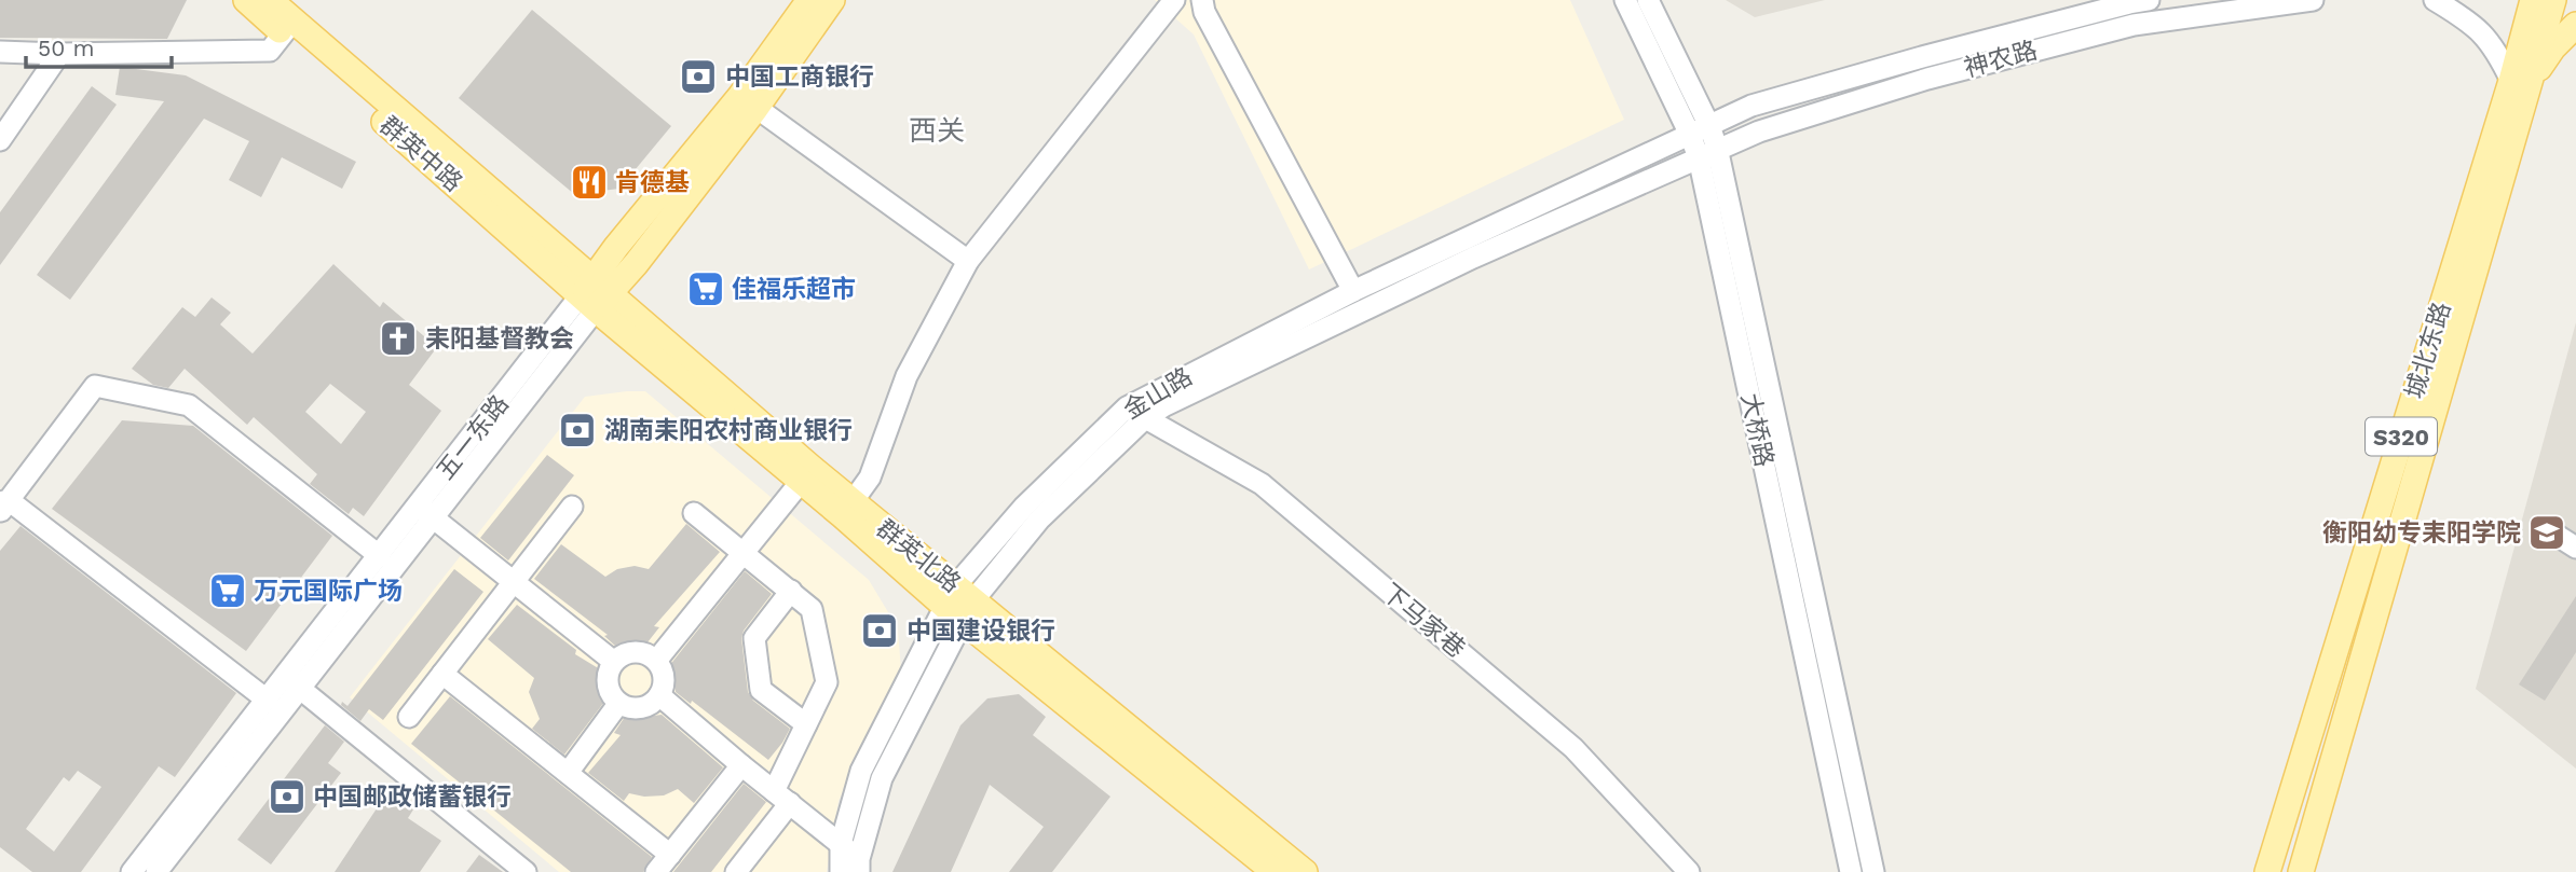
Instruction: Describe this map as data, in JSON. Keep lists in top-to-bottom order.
{
  "streets": {
    "main road": [
      "群英中路",
      "城北东路",
      "S320",
      "五一东路",
      "群英北路"
    ],
    "street": [
      "神农路",
      "金山路",
      "大桥路",
      "下马家巷"
    ]
  },
  "crossings": [
    ["神农路", "金山路"],
    ["神农路", "大桥路"],
    ["群英中路", "五一东路"],
    ["群英中路", "群英北路"],
    ["城北东路", "S320"],
    ["金山路", "大桥路"],
    ["金山路", "群英北路"],
    ["金山路", "下马家巷"],
    ["五一东路", "群英北路"]
  ],
  "districts": ["西关"],
  "places": {
    "bank": [
      "中国工商银行",
      "湖南耒阳农村商业银行",
      "中国建设银行",
      "中国邮政储蓄银行"
    ],
    "restaurant": ["肯德基"],
    "supermarket": ["佳福乐超市", "万元国际广场"],
    "church": ["耒阳基督教会"],
    "school or university": ["衡阳幼专耒阳学院"]
  },
  "scale_bar": "50 m"
}
